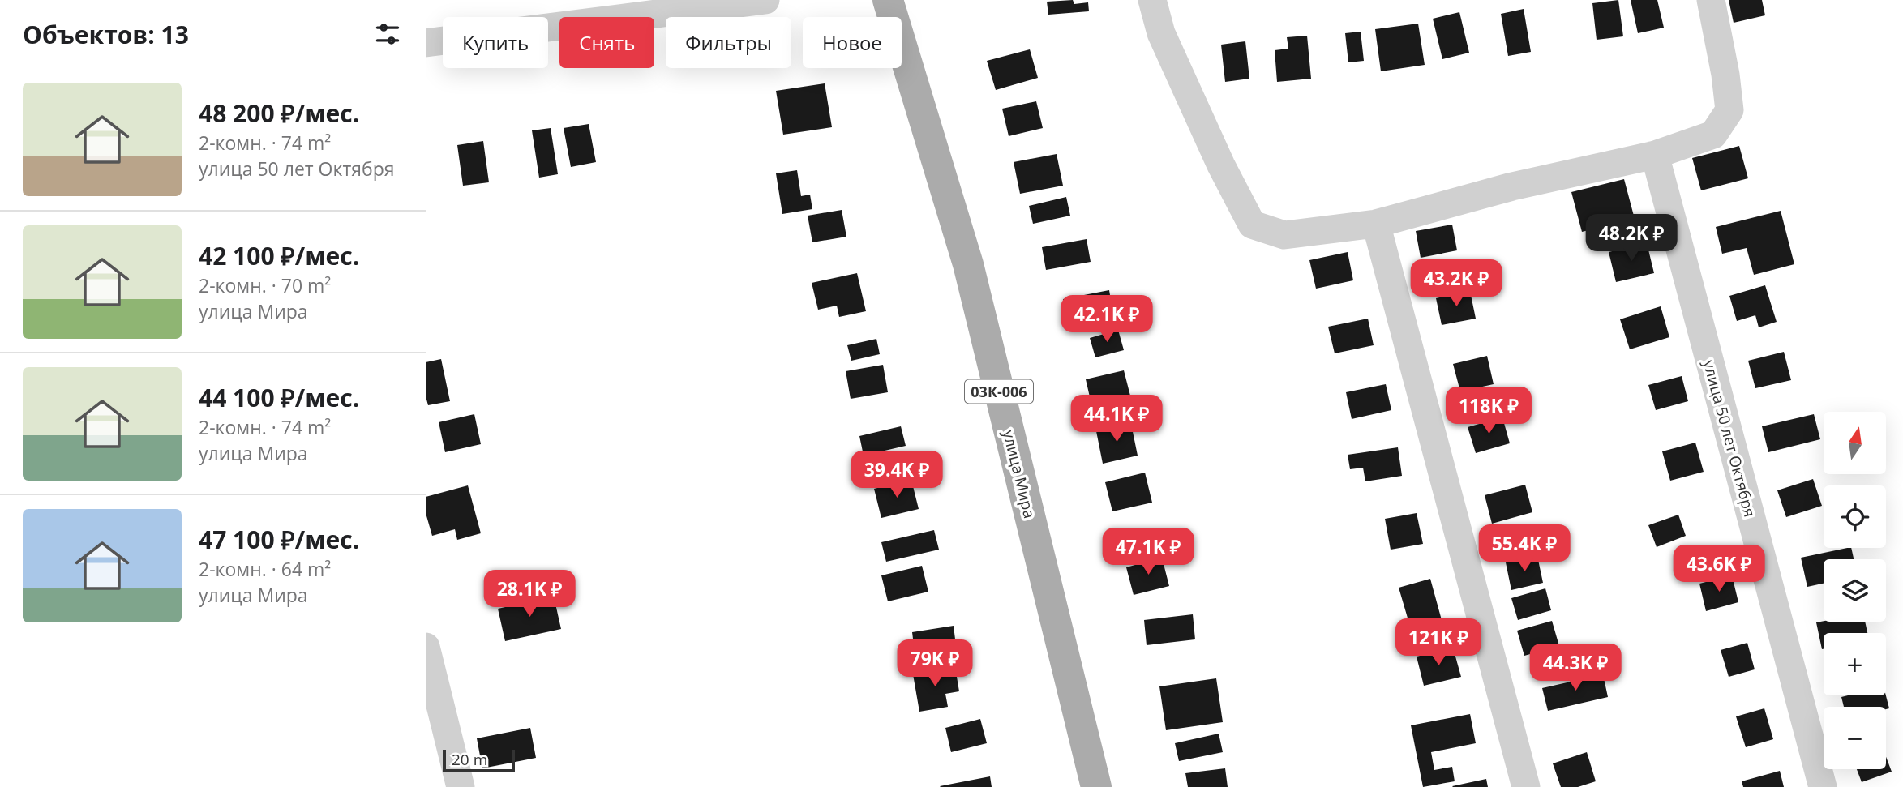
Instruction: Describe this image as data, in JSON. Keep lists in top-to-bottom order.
{
  "streets": {
    "main road": ["03К-006", "улица Мира"],
    "street": ["улица 50 лет Октября"]
  },
  "scale_bar": "20 m",
  "north": "top",
  "page": {
    "heading": "Объектов: 13",
    "chip": [
      "Купить",
      "Снять",
      "Фильтры",
      "Новое"
    ],
    "list": [
      {
        "name": "48 200 ₽/мес.",
        "note": "2-комн. · 74 m² · улица 50 лет Октября"
      },
      {
        "name": "42 100 ₽/мес.",
        "note": "2-комн. · 70 m² · улица Мира"
      },
      {
        "name": "44 100 ₽/мес.",
        "note": "2-комн. · 74 m² · улица Мира"
      },
      {
        "name": "47 100 ₽/мес.",
        "note": "2-комн. · 64 m² · улица Мира"
      }
    ],
    "price": [
      "48.2K ₽",
      "43.2K ₽",
      "42.1K ₽",
      "118K ₽",
      "44.1K ₽",
      "39.4K ₽",
      "55.4K ₽",
      "47.1K ₽",
      "43.6K ₽",
      "28.1K ₽",
      "121K ₽",
      "79K ₽",
      "44.3K ₽"
    ],
    "map_buttons": ["+", "−"],
    "scale": "20 m"
  }
}
